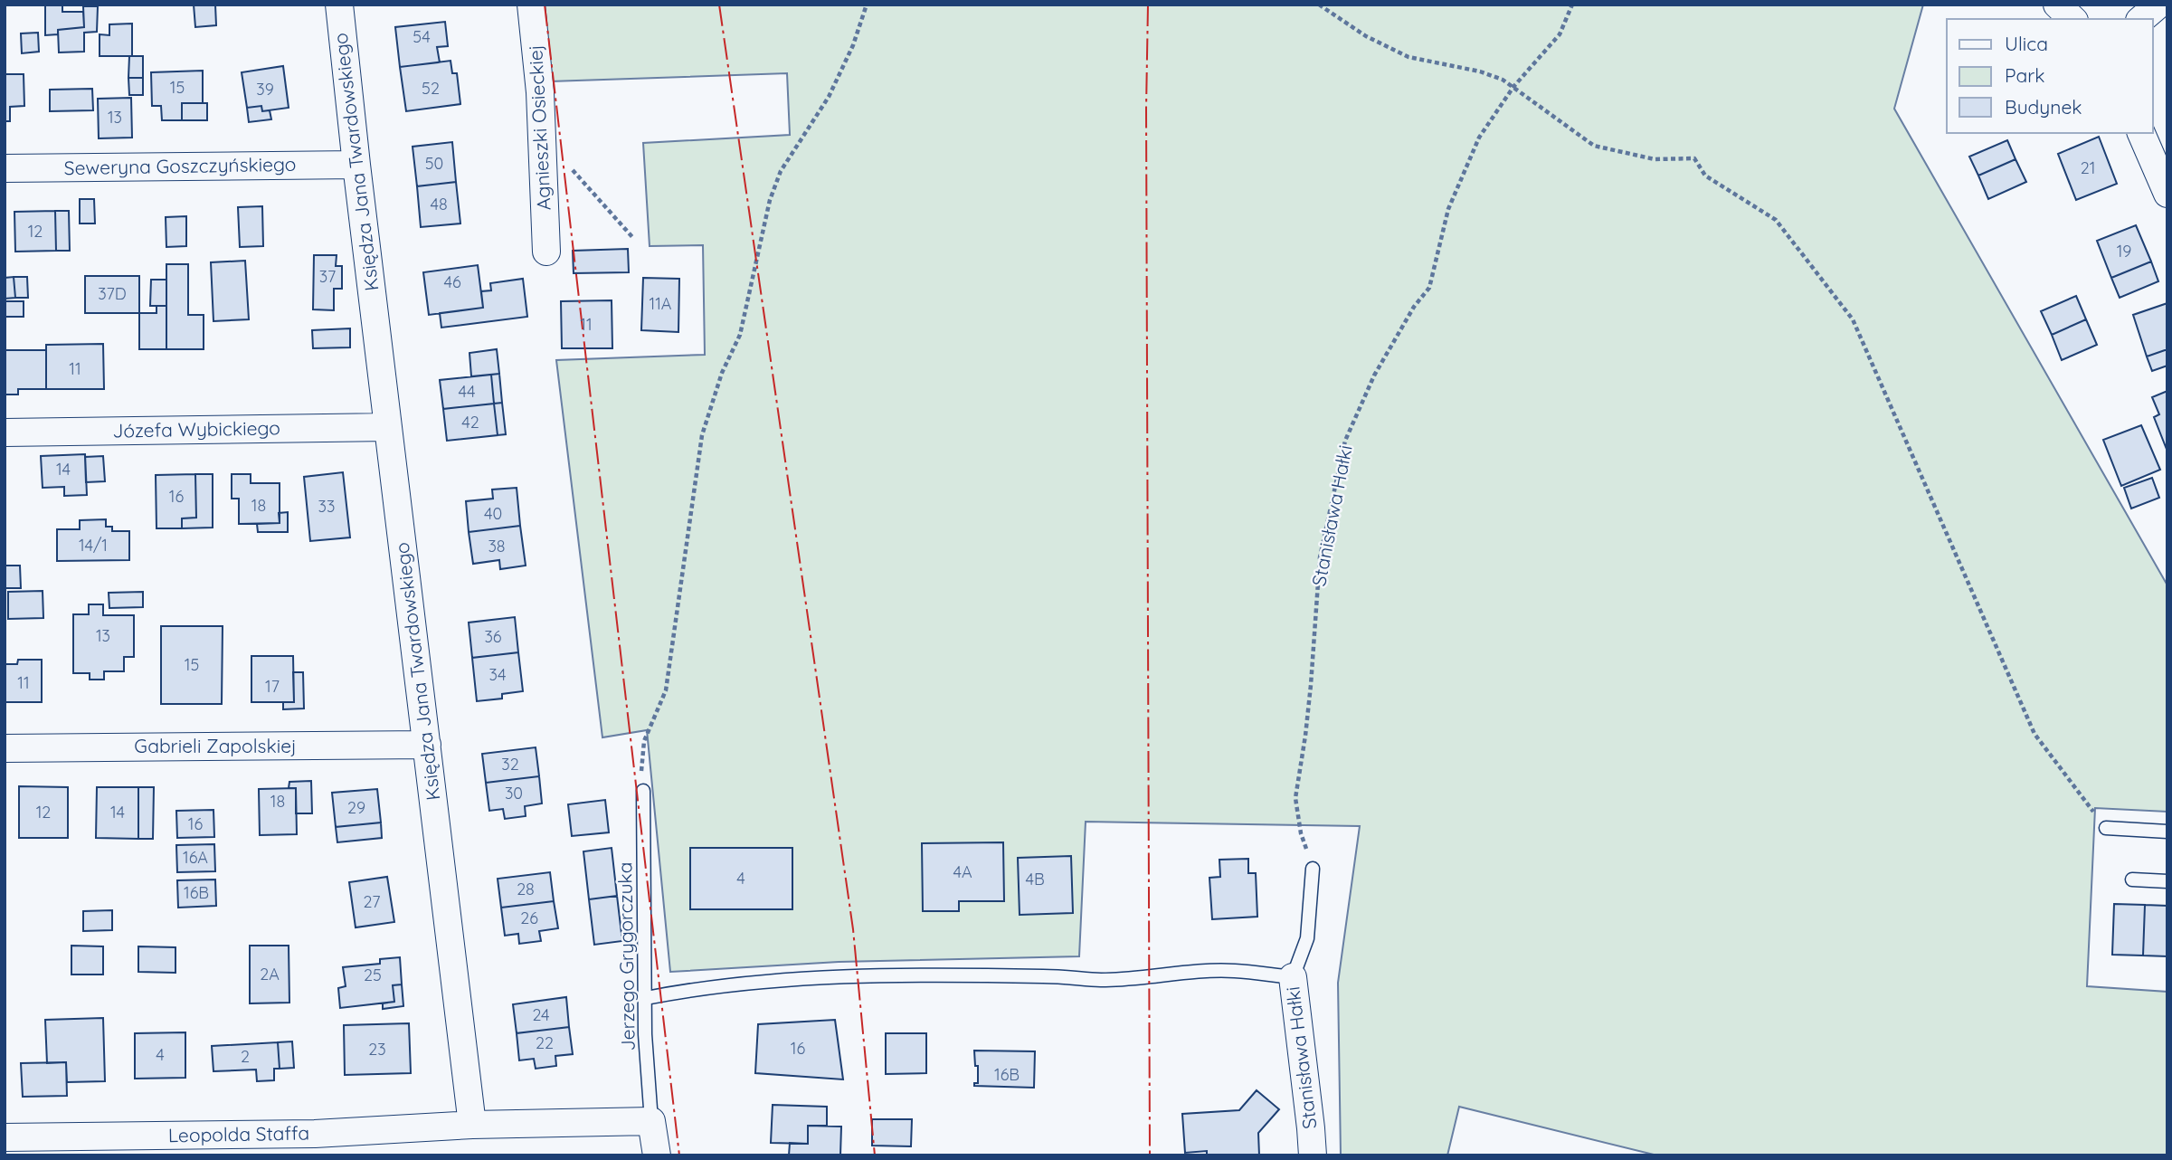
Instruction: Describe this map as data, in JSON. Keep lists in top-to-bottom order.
{
  "streets": {
    "street": [
      "Agnieszki Osieckiej",
      "Księdza Jana Twardowskiego",
      "Seweryna Goszczyńskiego",
      "Józefa Wybickiego",
      "Stanisława Hałki",
      "Gabrieli Zapolskiej",
      "Leopolda Staffa"
    ],
    "lane": ["Jerzego Grygorczuka"]
  },
  "crossings": [
    ["Księdza Jana Twardowskiego", "Seweryna Goszczyńskiego"],
    ["Księdza Jana Twardowskiego", "Józefa Wybickiego"],
    ["Księdza Jana Twardowskiego", "Gabrieli Zapolskiej"],
    ["Księdza Jana Twardowskiego", "Leopolda Staffa"]
  ],
  "house_numbers": [
    "54",
    "15",
    "52",
    "39",
    "13",
    "50",
    "21",
    "48",
    "12",
    "19",
    "37",
    "46",
    "37D",
    "11A",
    "11",
    "11",
    "44",
    "42",
    "14",
    "16",
    "18",
    "33",
    "40",
    "14/1",
    "38",
    "13",
    "36",
    "15",
    "34",
    "11",
    "17",
    "32",
    "30",
    "18",
    "29",
    "12",
    "14",
    "16",
    "16A",
    "4A",
    "4",
    "4B",
    "28",
    "16B",
    "27",
    "26",
    "2A",
    "25",
    "24",
    "22",
    "16",
    "23",
    "4",
    "2",
    "16B"
  ],
  "legend": ["Ulica", "Park", "Budynek"]
}
